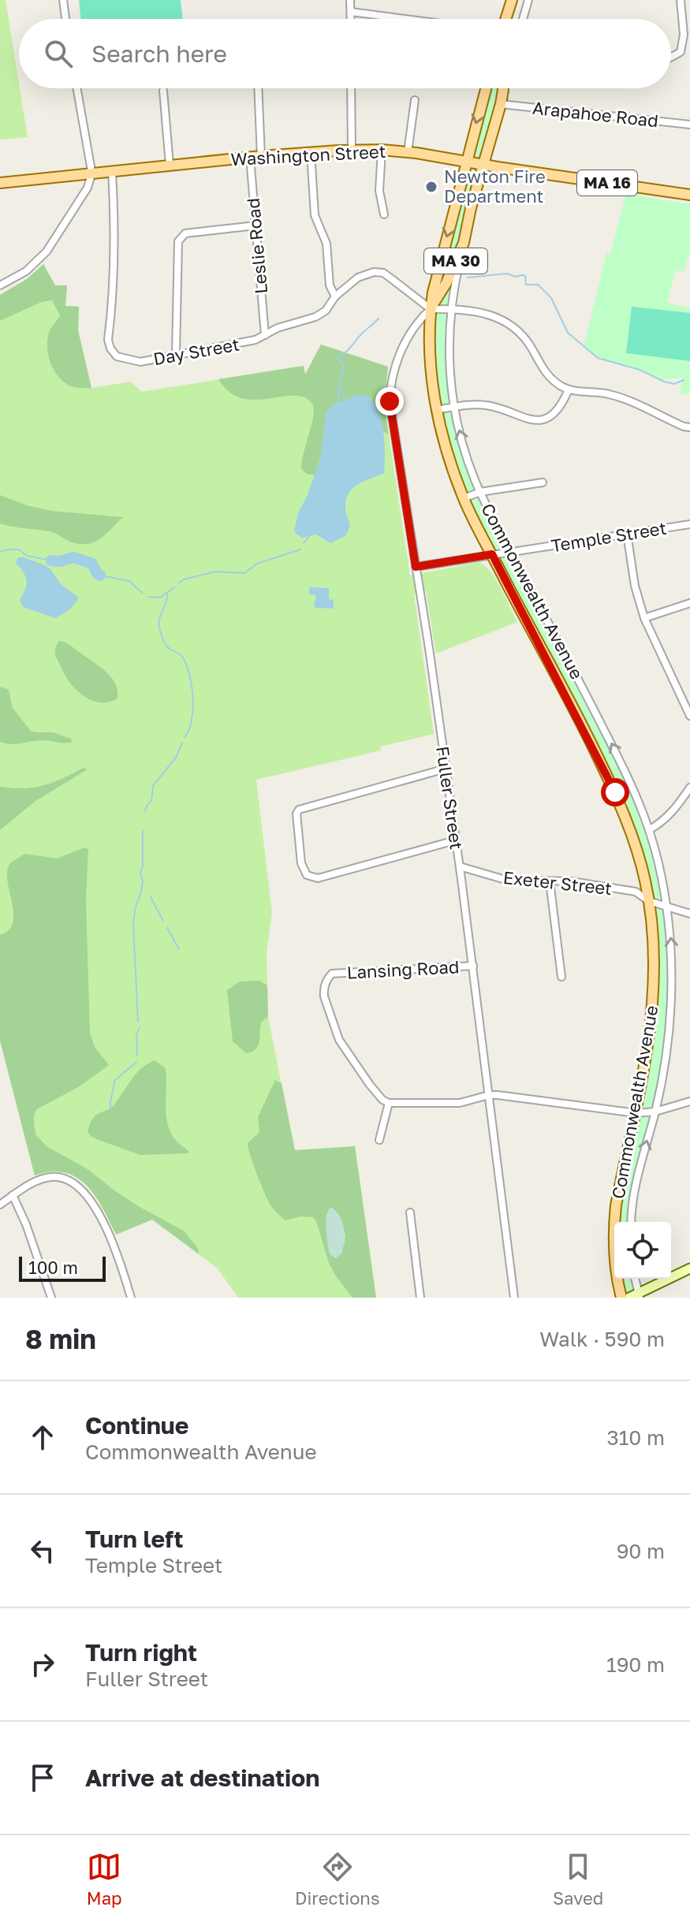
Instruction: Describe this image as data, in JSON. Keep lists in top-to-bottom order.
{
  "streets": {
    "main road": [
      "Washington Street",
      "MA 16",
      "MA 30",
      "Commonwealth Avenue"
    ],
    "street": [
      "Arapahoe Road",
      "Leslie Road",
      "Day Street",
      "Temple Street",
      "Fuller Street",
      "Exeter Street",
      "Lansing Road"
    ]
  },
  "crossings": [
    ["Arapahoe Road", "Commonwealth Avenue"],
    ["Washington Street", "Leslie Road"],
    ["Washington Street", "Day Street"],
    ["Washington Street", "Commonwealth Avenue"],
    ["Leslie Road", "Day Street"],
    ["Day Street", "Commonwealth Avenue"],
    ["Day Street", "Fuller Street"],
    ["Temple Street", "Commonwealth Avenue"],
    ["Temple Street", "Fuller Street"],
    ["Commonwealth Avenue", "Fuller Street"],
    ["Commonwealth Avenue", "Exeter Street"],
    ["Fuller Street", "Exeter Street"],
    ["Fuller Street", "Lansing Road"]
  ],
  "places": ["Newton Fire Department"],
  "scale_bar": "100 m",
  "page": {
    "search": "Search here",
    "scale": "100 m",
    "heading": ["8 min", "Walk · 590 m"],
    "list": [
      ["Continue", "Commonwealth Avenue", "310 m"],
      ["Turn left", "Temple Street", "90 m"],
      ["Turn right", "Fuller Street", "190 m"],
      "Arrive at destination"
    ],
    "nav": ["Map", "Directions", "Saved"]
  }
}
